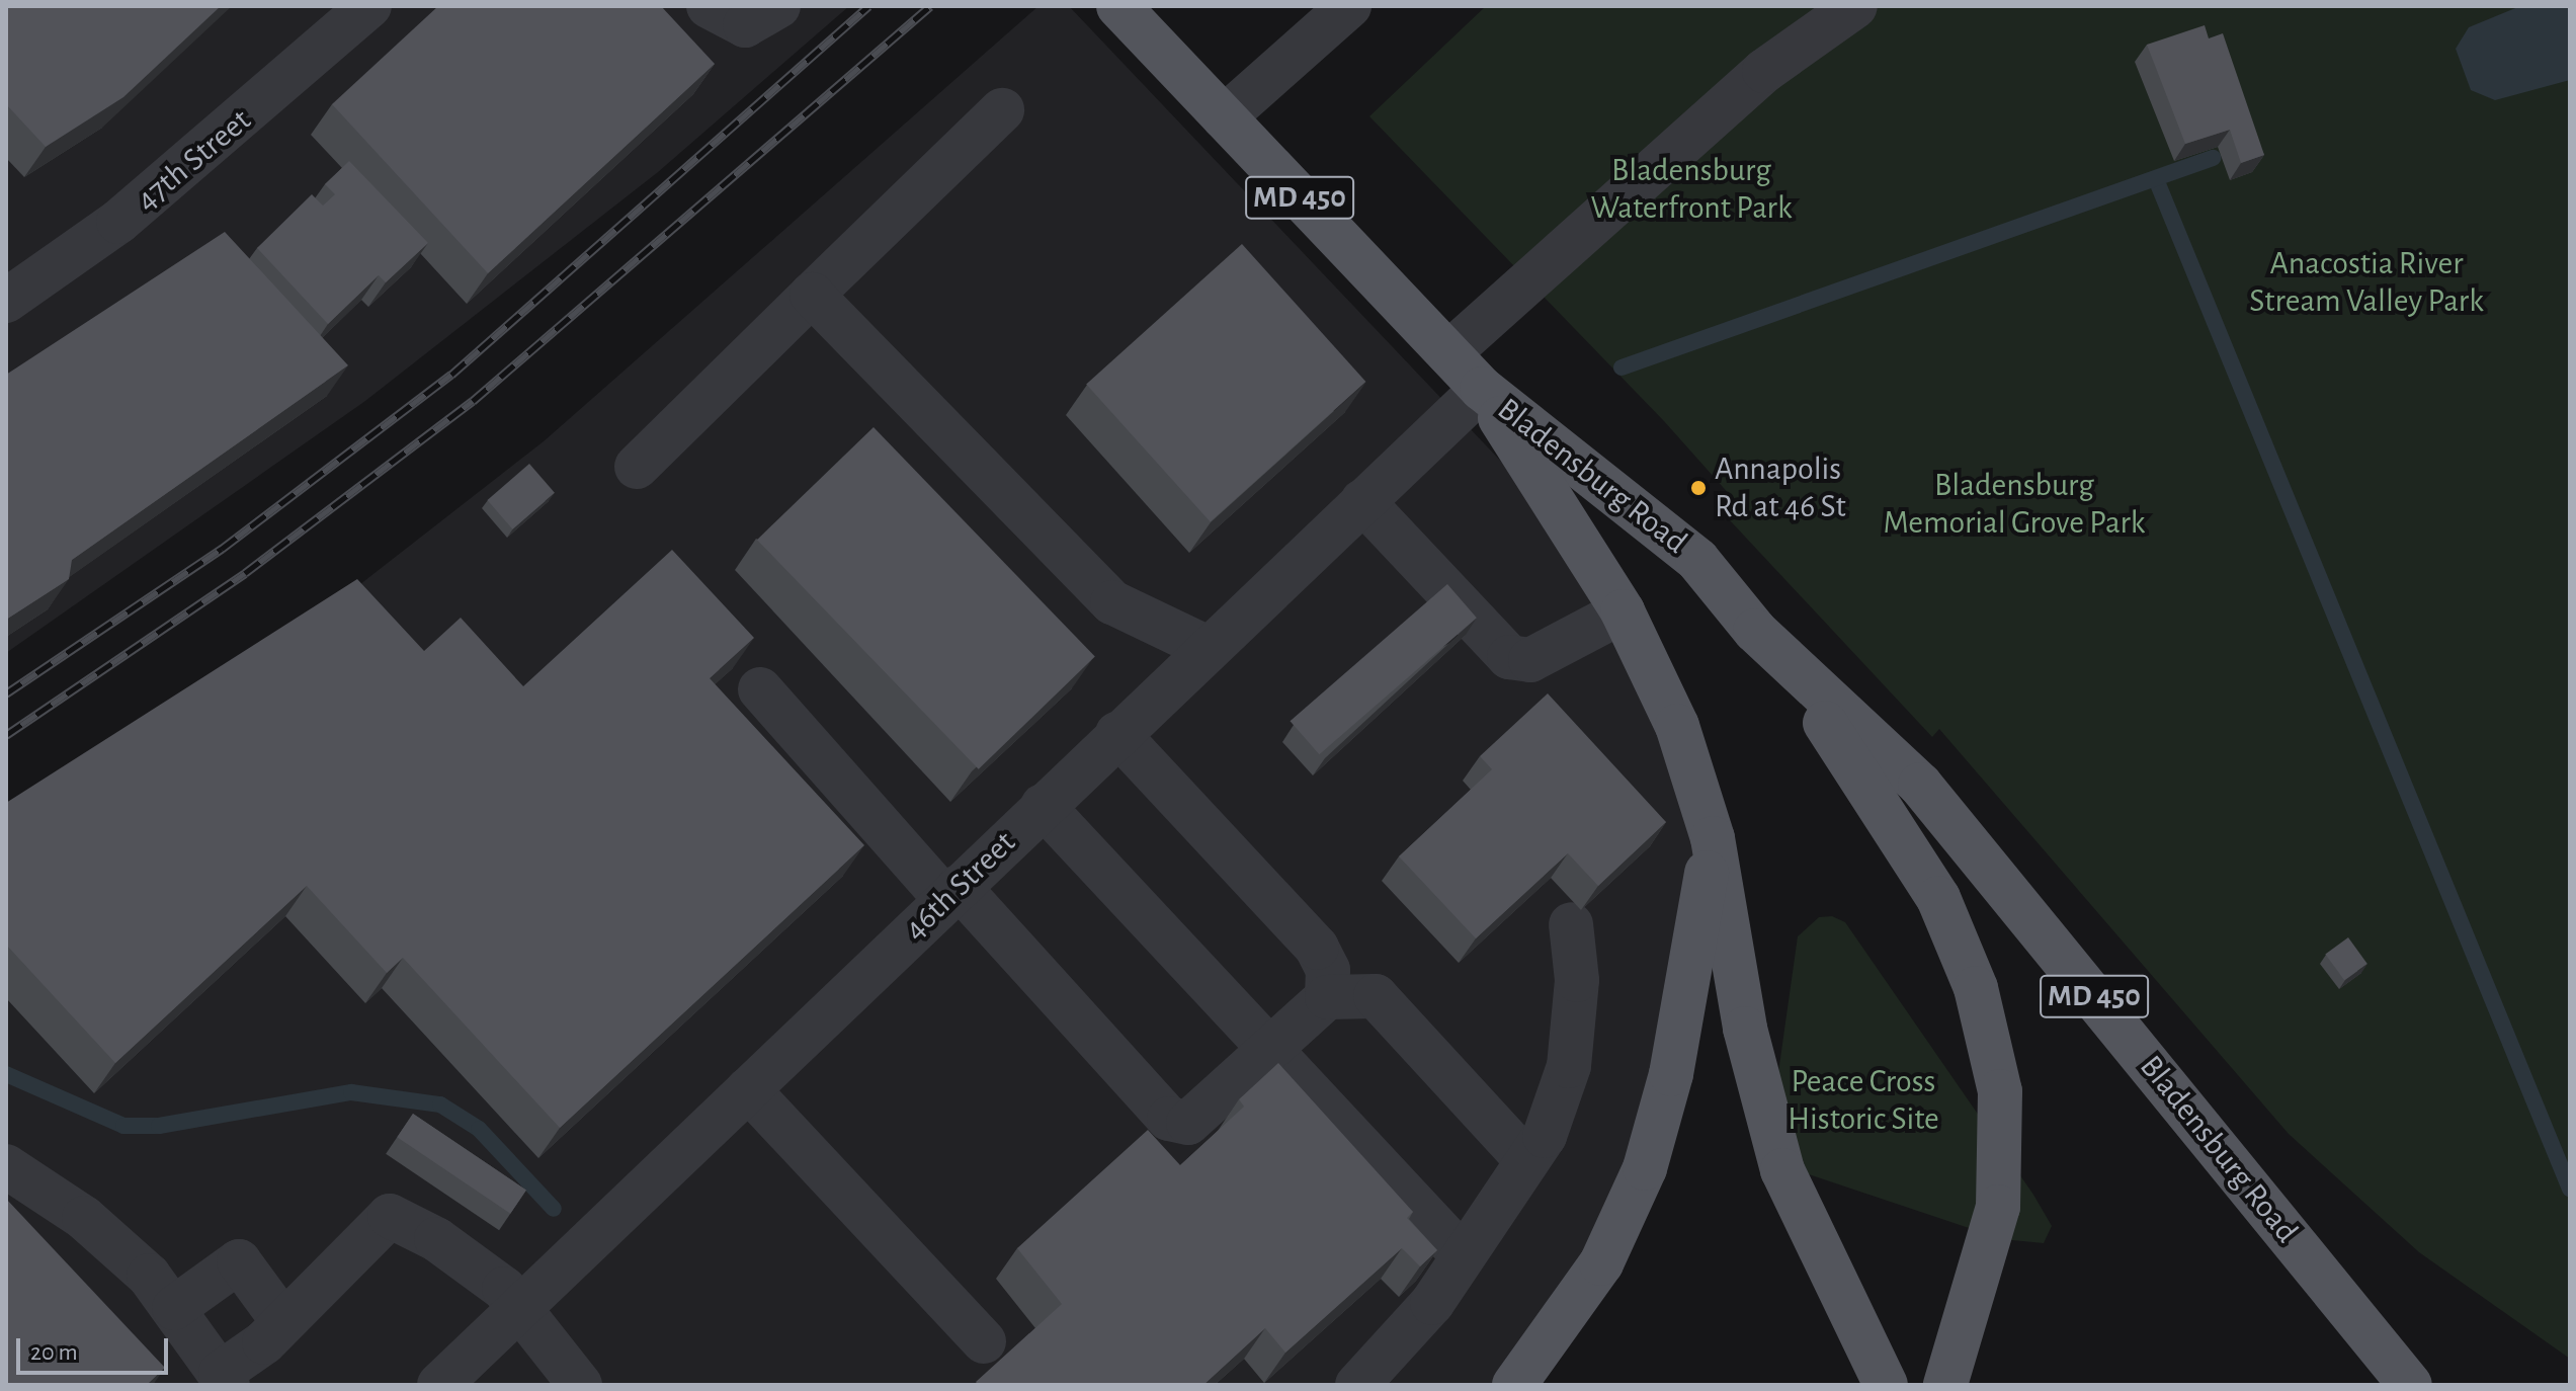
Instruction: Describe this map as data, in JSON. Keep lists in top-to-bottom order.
{
  "streets": {
    "main road": ["MD 450", "Bladensburg Road"],
    "street": ["47th Street", "46th Street"]
  },
  "crossings": [
    ["MD 450", "Bladensburg Road"],
    ["MD 450", "46th Street"],
    ["Bladensburg Road", "46th Street"]
  ],
  "parks": [
    "Bladensburg Waterfront Park",
    "Anacostia River Stream Valley Park",
    "Bladensburg Memorial Grove Park",
    "Peace Cross Historic Site"
  ],
  "places": ["Annapolis Rd at 46 St"],
  "scale_bar": "20 m"
}
